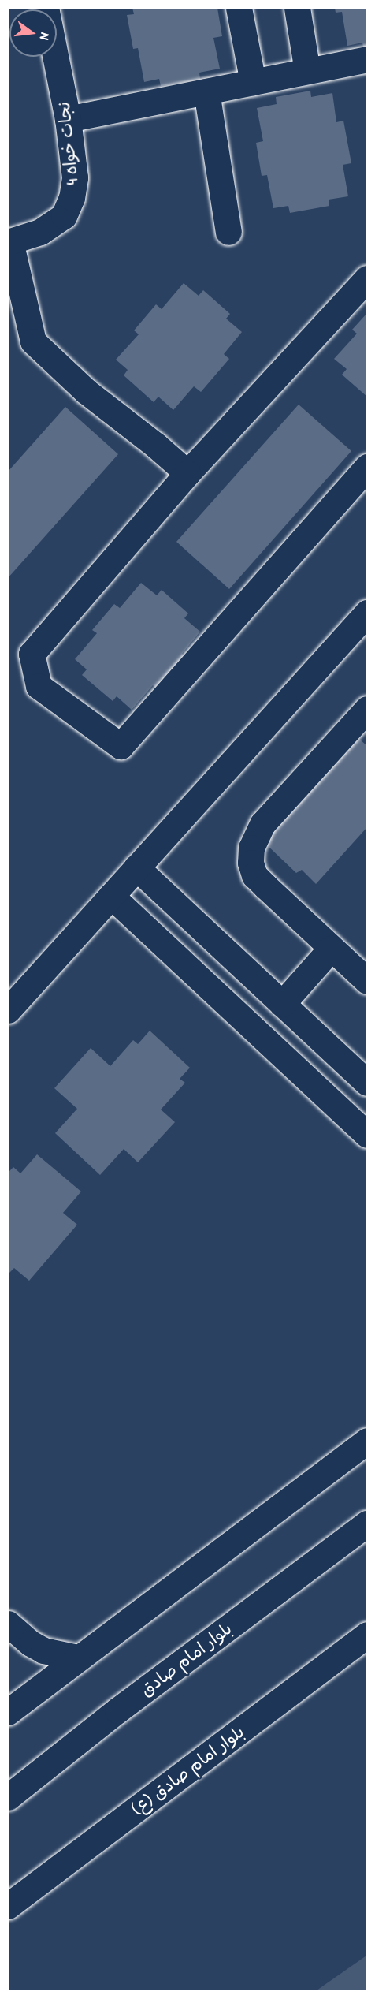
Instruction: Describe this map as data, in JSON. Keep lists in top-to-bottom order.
{
  "streets": {
    "street": ["نجات خواه 4", "بلوار امام صادق", "بلوار امام صادق (ع)"]
  },
  "north": "right"
}
